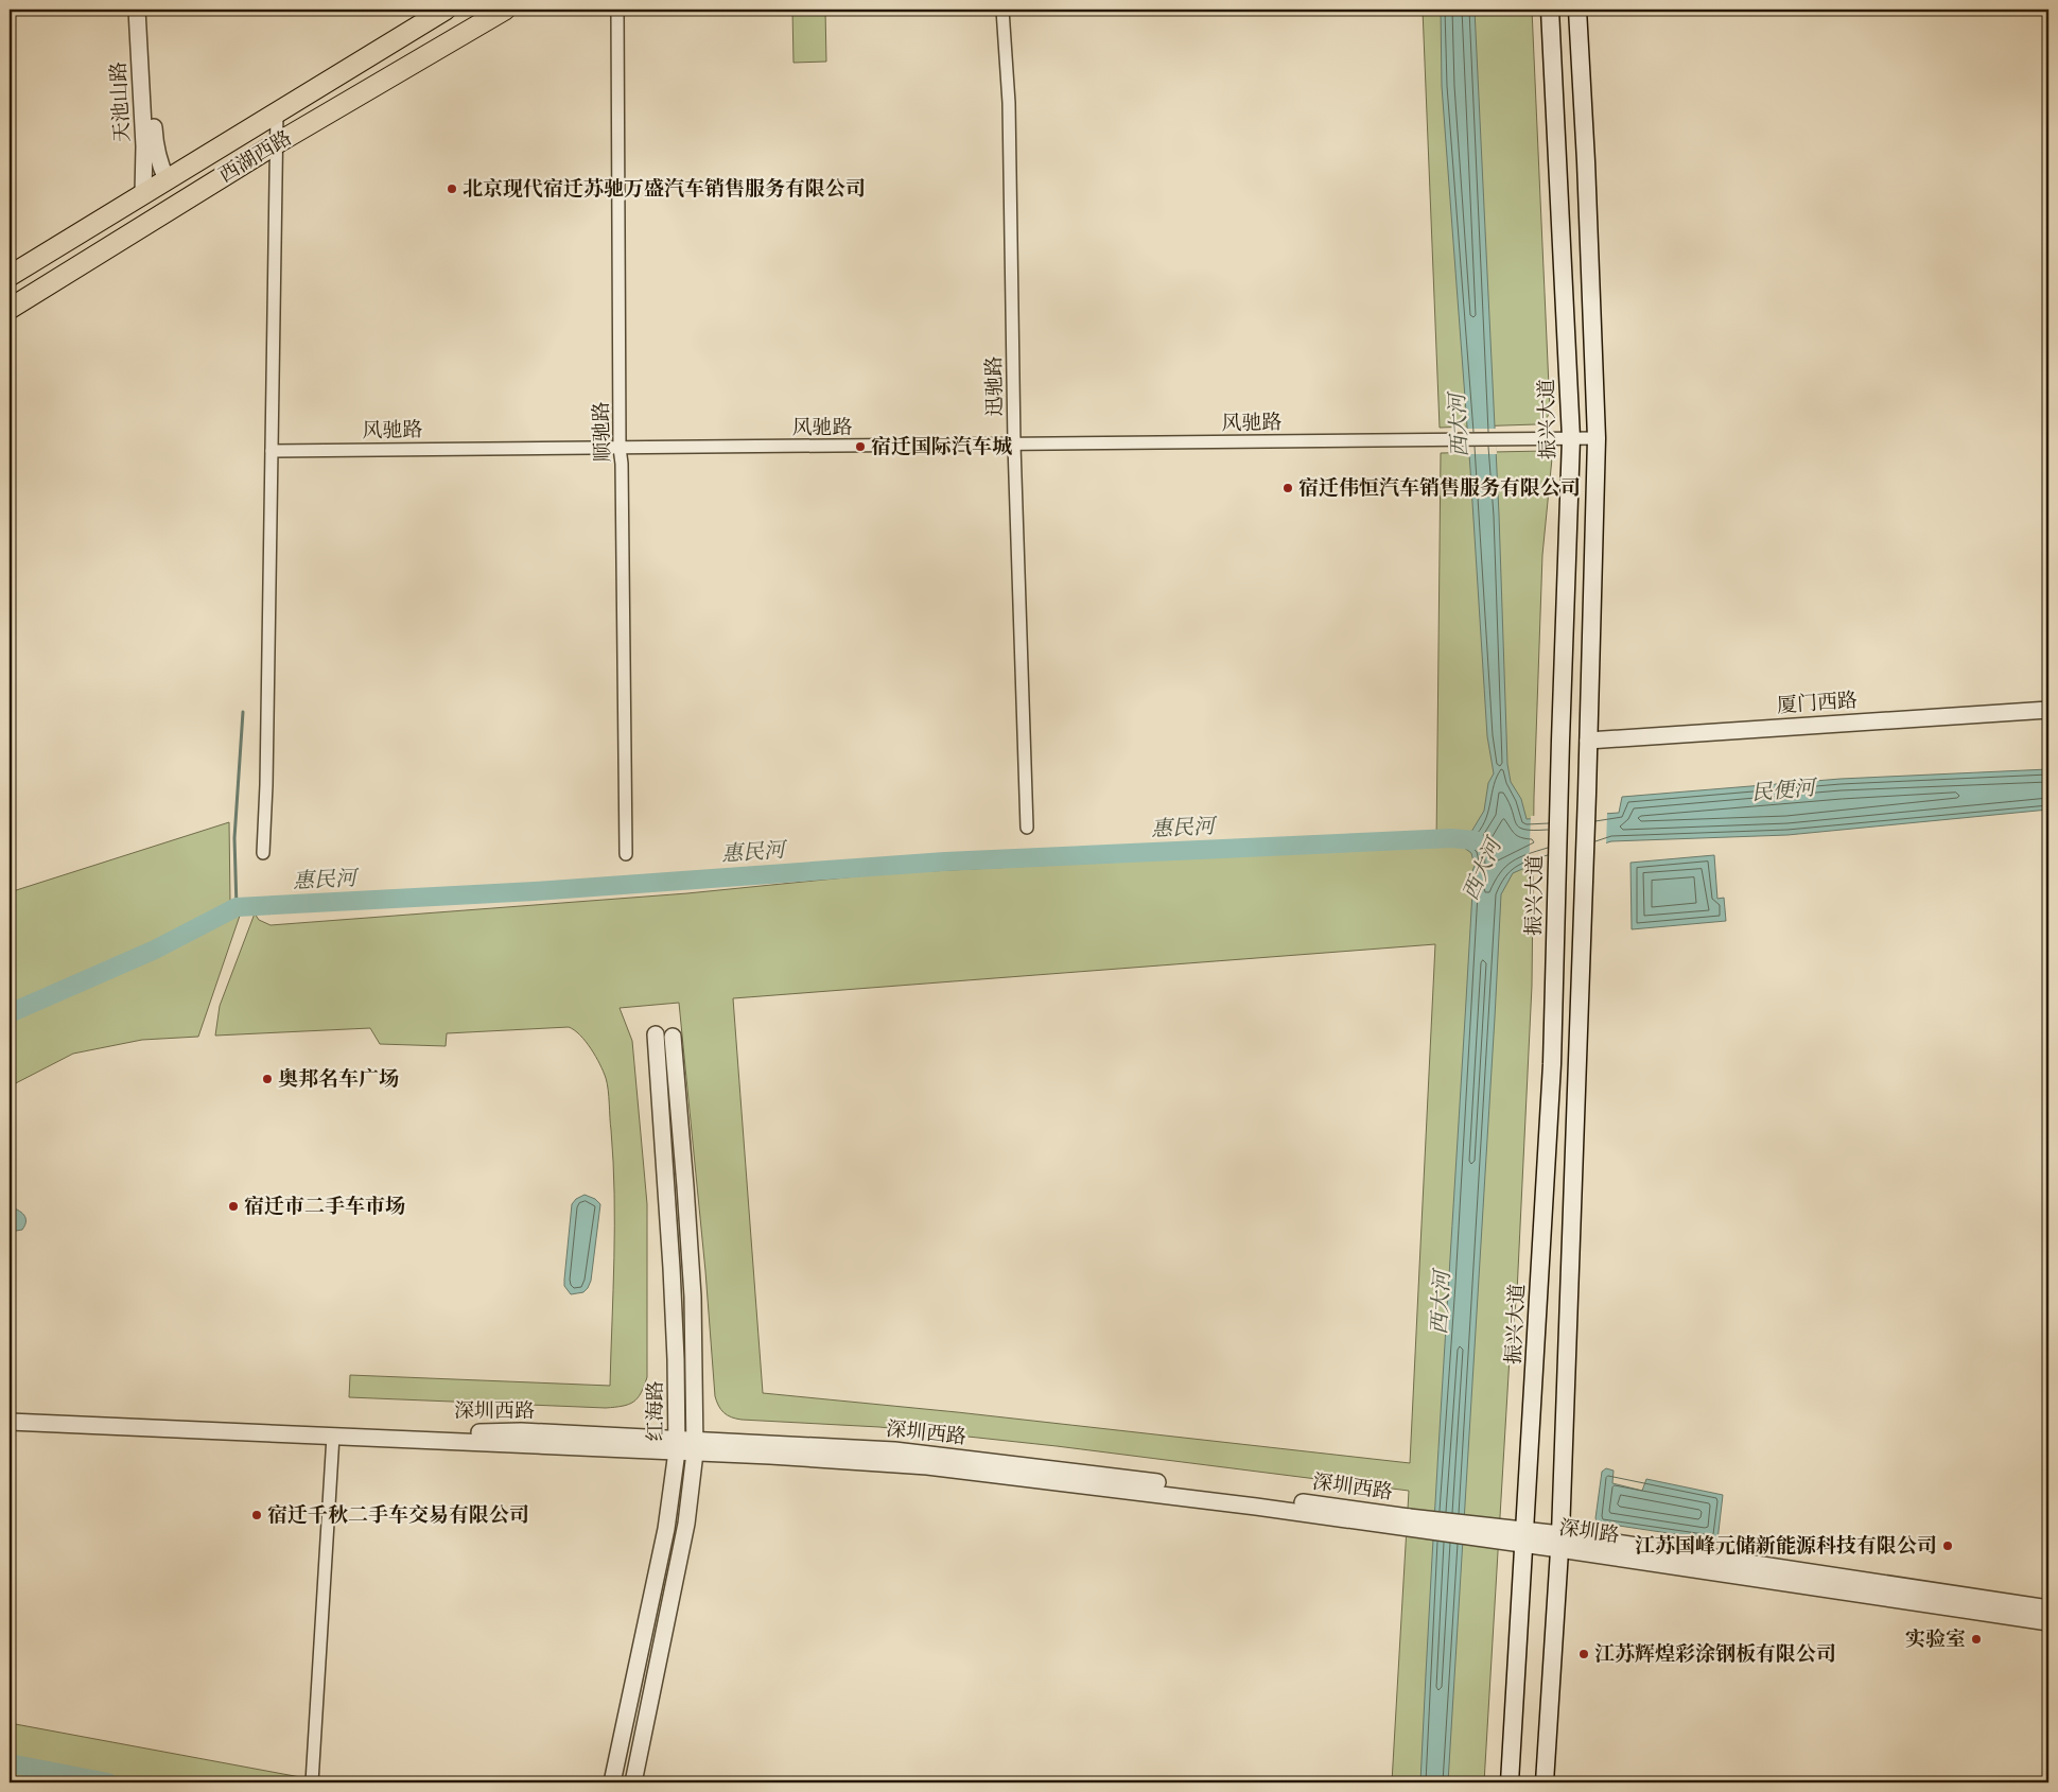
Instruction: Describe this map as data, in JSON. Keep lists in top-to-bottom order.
{
  "streets": {
    "main road": ["西湖西路", "振兴大道"],
    "street": [
      "天池山路",
      "迅驰路",
      "风驰路",
      "顺驰路",
      "厦门西路",
      "深圳西路",
      "红海路",
      "深圳路"
    ]
  },
  "crossings": [
    ["天池山路", "西湖西路"],
    ["迅驰路", "风驰路"],
    ["振兴大道", "风驰路"],
    ["振兴大道", "深圳路"],
    ["风驰路", "顺驰路"],
    ["深圳西路", "红海路"],
    ["深圳西路", "深圳路"]
  ],
  "water": ["西大河", "民便河", "惠民河"],
  "places": [
    "北京现代宿迁苏驰万盛汽车销售服务有限公司",
    "宿迁国际汽车城",
    "宿迁伟恒汽车销售服务有限公司",
    "奥邦名车广场",
    "宿迁市二手车市场",
    "宿迁千秋二手车交易有限公司",
    "江苏国峰元储新能源科技有限公司",
    "实验室",
    "江苏辉煌彩涂钢板有限公司"
  ]
}
